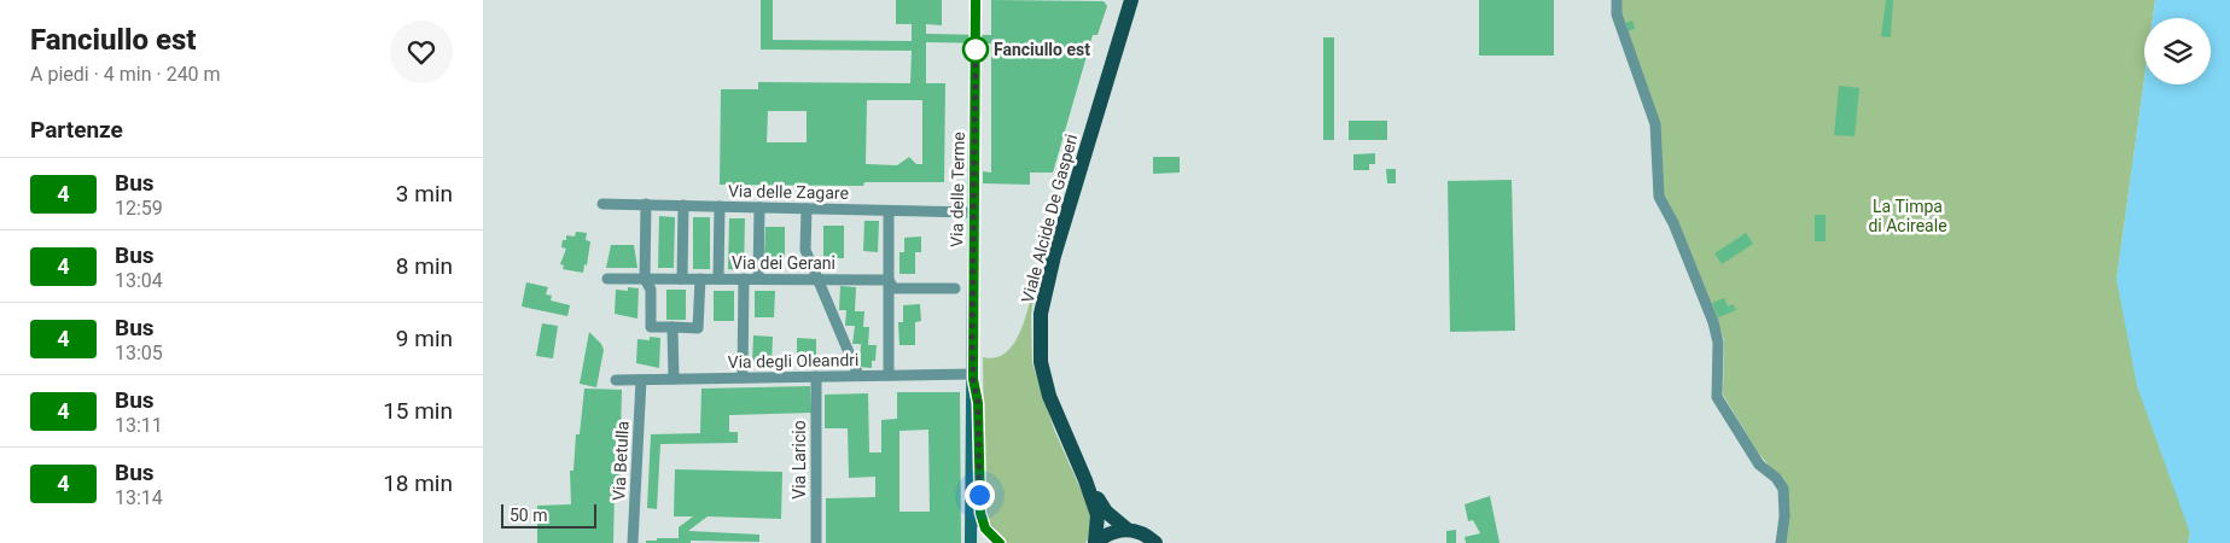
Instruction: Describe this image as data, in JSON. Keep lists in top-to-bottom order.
{
  "streets": {
    "main road": ["Viale Alcide De Gasperi"],
    "street": [
      "Via delle Terme",
      "Via delle Zagare",
      "Via dei Gerani",
      "Via degli Oleandri",
      "Via Laricio",
      "Via Betulla"
    ]
  },
  "crossings": [
    ["Via delle Terme", "Via delle Zagare"],
    ["Via delle Terme", "Via degli Oleandri"],
    ["Via degli Oleandri", "Via Laricio"],
    ["Via degli Oleandri", "Via Betulla"]
  ],
  "parks": ["La Timpa di Acireale"],
  "places": ["Fanciullo est"],
  "lines": ["bus line 4"],
  "scale_bar": "50 m",
  "page": {
    "heading": [
      ["Fanciullo est", "A piedi · 4 min · 240 m"],
      "Partenze"
    ],
    "list": [
      {
        "mark": "4",
        "name": "Bus",
        "note": "12:59",
        "value": "3 min"
      },
      {
        "mark": "4",
        "name": "Bus",
        "note": "13:04",
        "value": "8 min"
      },
      {
        "mark": "4",
        "name": "Bus",
        "note": "13:05",
        "value": "9 min"
      },
      {
        "mark": "4",
        "name": "Bus",
        "note": "13:11",
        "value": "15 min"
      },
      {
        "mark": "4",
        "name": "Bus",
        "note": "13:14",
        "value": "18 min"
      }
    ],
    "scale": "50 m"
  }
}
